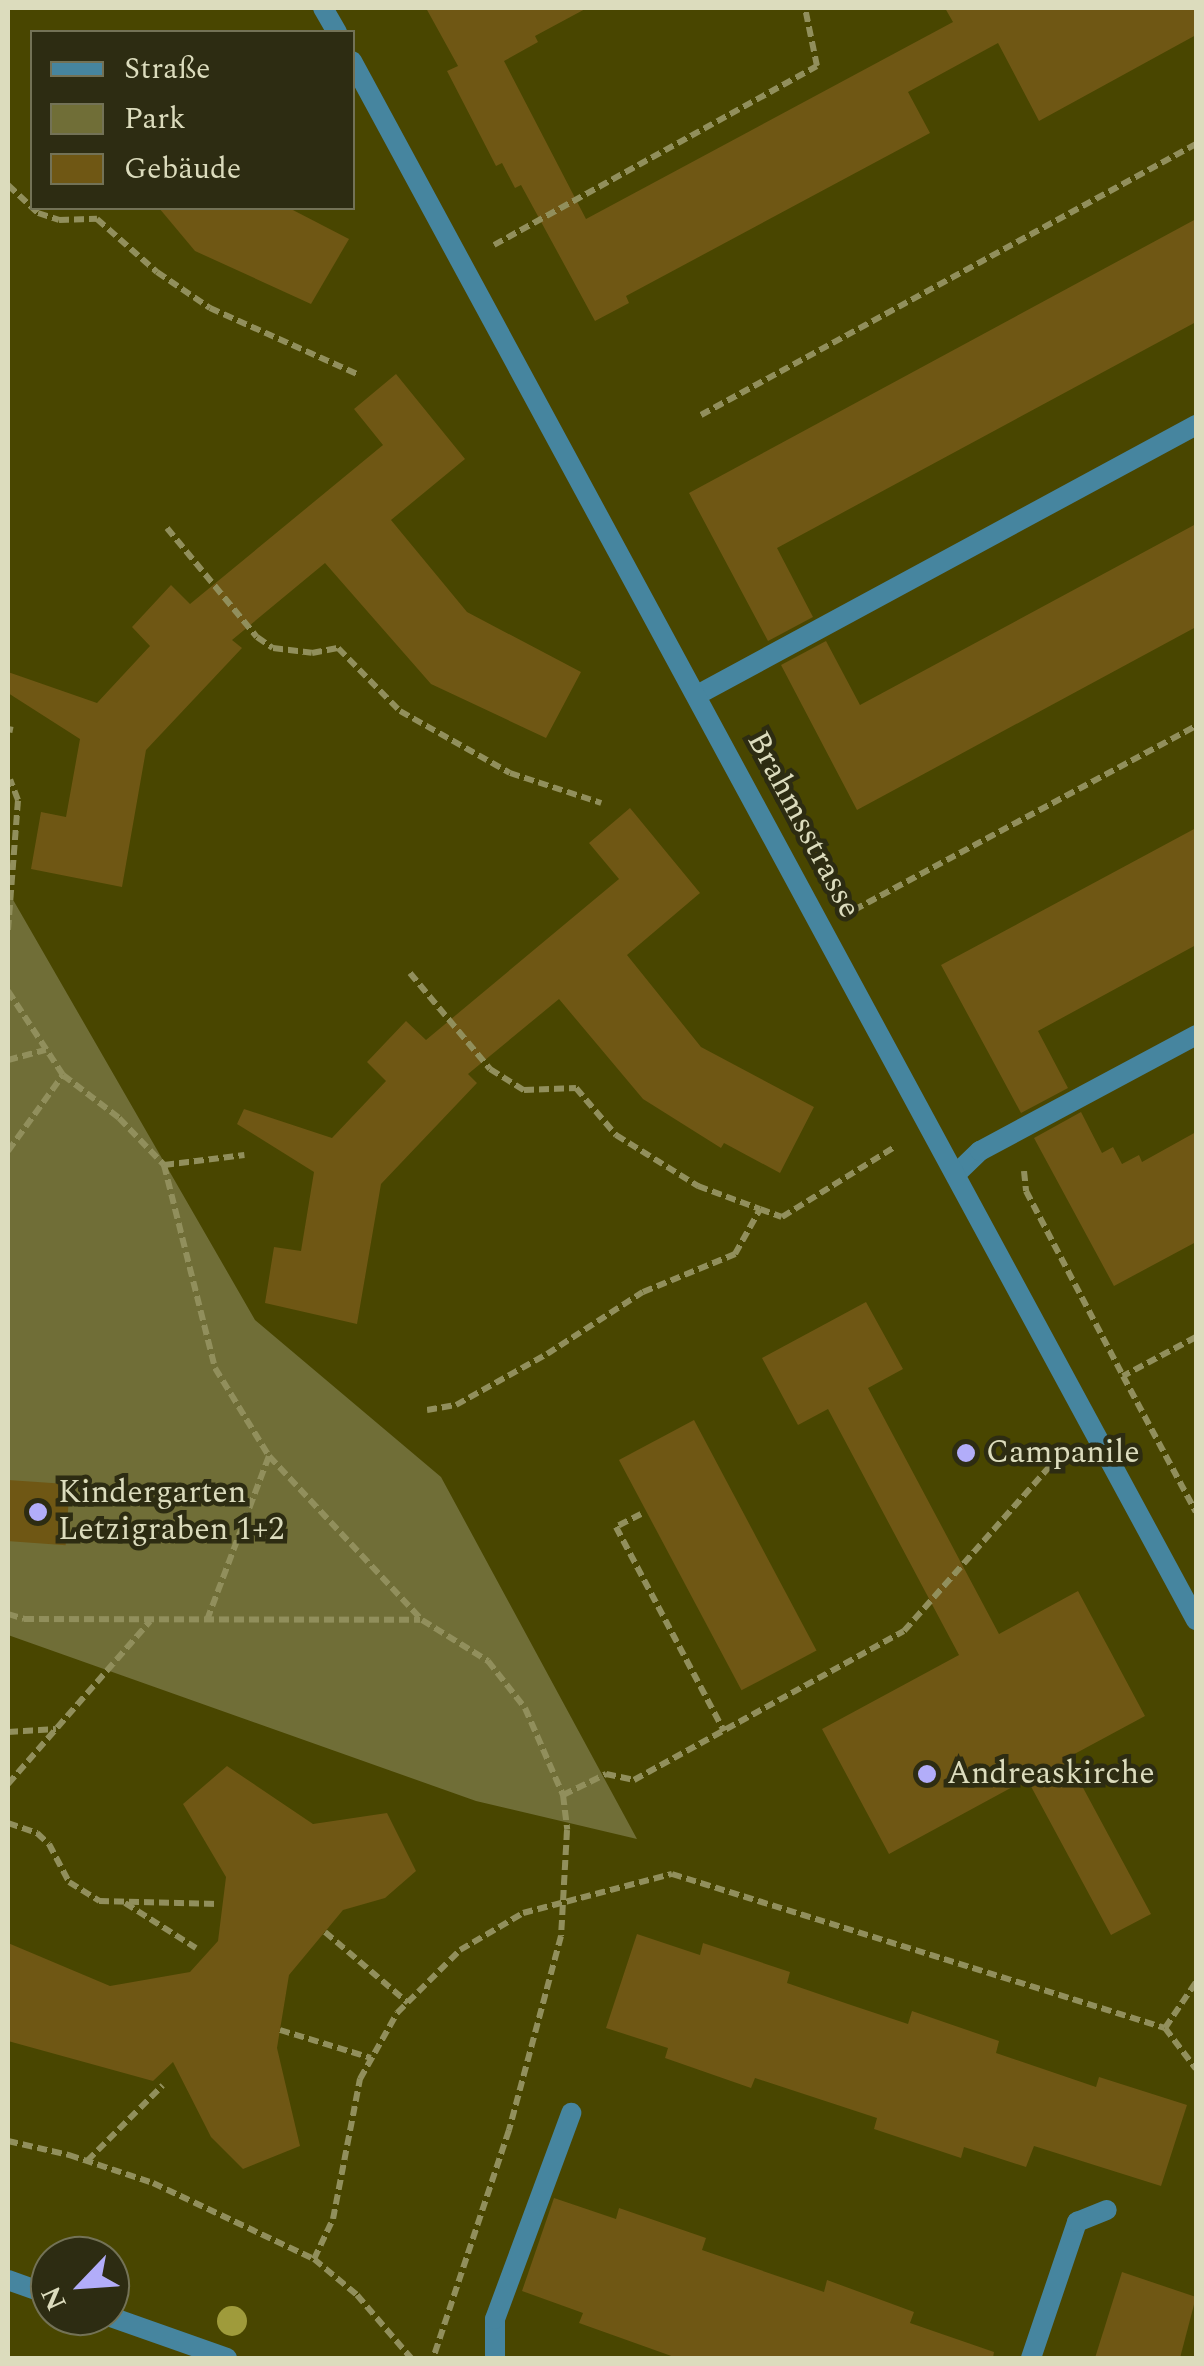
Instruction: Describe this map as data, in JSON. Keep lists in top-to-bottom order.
{
  "streets": {
    "street": ["Brahmsstrasse"]
  },
  "places": ["Campanile", "Kindergarten Letzigraben 1+2", "Andreaskirche"],
  "legend": ["Straße", "Park", "Gebäude"],
  "north": "bottom left"
}
